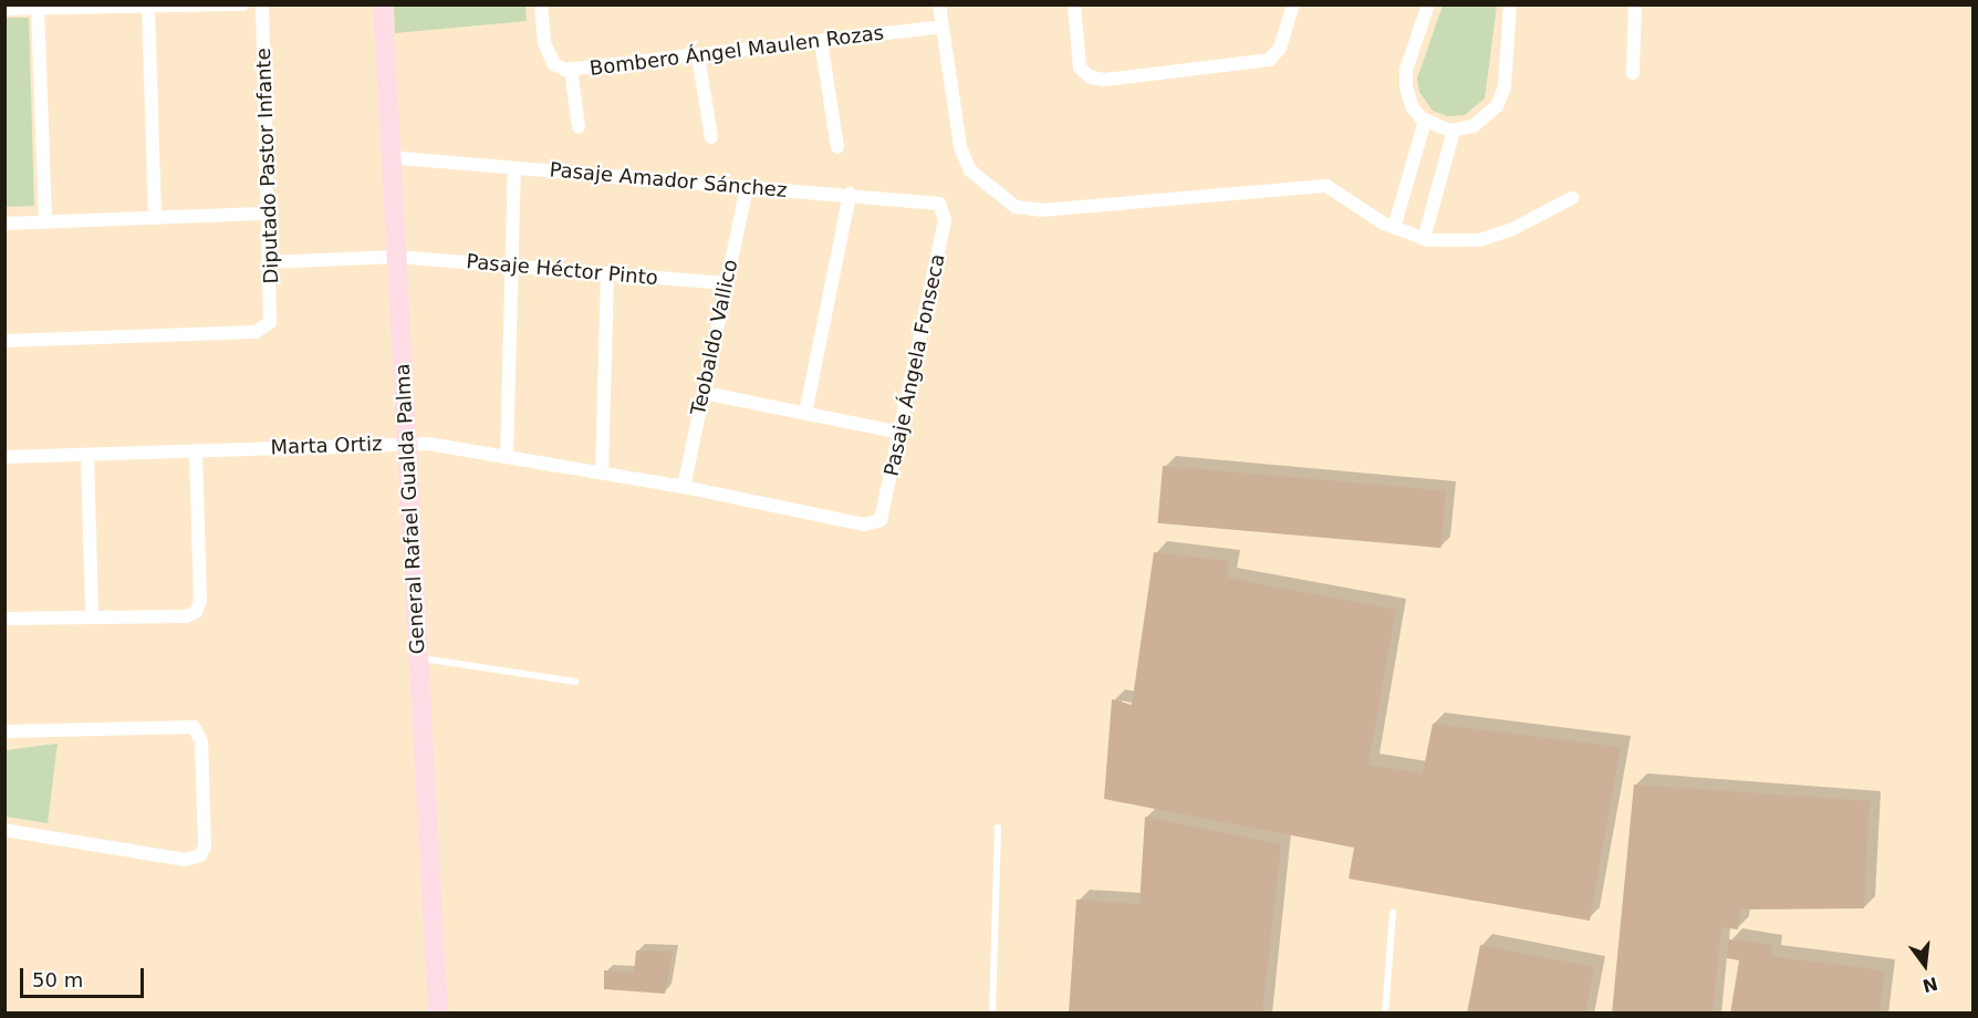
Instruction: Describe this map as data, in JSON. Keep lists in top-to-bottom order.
{
  "streets": {
    "main road": ["General Rafael Gualda Palma"],
    "street": [
      "Bombero Ángel Maulen Rozas",
      "Diputado Pastor Infante",
      "Pasaje Amador Sánchez",
      "Pasaje Héctor Pinto",
      "Teobaldo Vallico",
      "Pasaje Ángela Fonseca",
      "Marta Ortiz"
    ]
  },
  "crossings": [
    ["Diputado Pastor Infante", "Pasaje Héctor Pinto"],
    ["Pasaje Amador Sánchez", "Teobaldo Vallico"],
    ["Pasaje Amador Sánchez", "Pasaje Ángela Fonseca"],
    ["Pasaje Amador Sánchez", "General Rafael Gualda Palma"],
    ["Pasaje Héctor Pinto", "Teobaldo Vallico"],
    ["Pasaje Héctor Pinto", "General Rafael Gualda Palma"],
    ["Teobaldo Vallico", "Marta Ortiz"],
    ["Pasaje Ángela Fonseca", "Marta Ortiz"],
    ["Marta Ortiz", "General Rafael Gualda Palma"]
  ],
  "scale_bar": "50 m",
  "north": "bottom"
}
